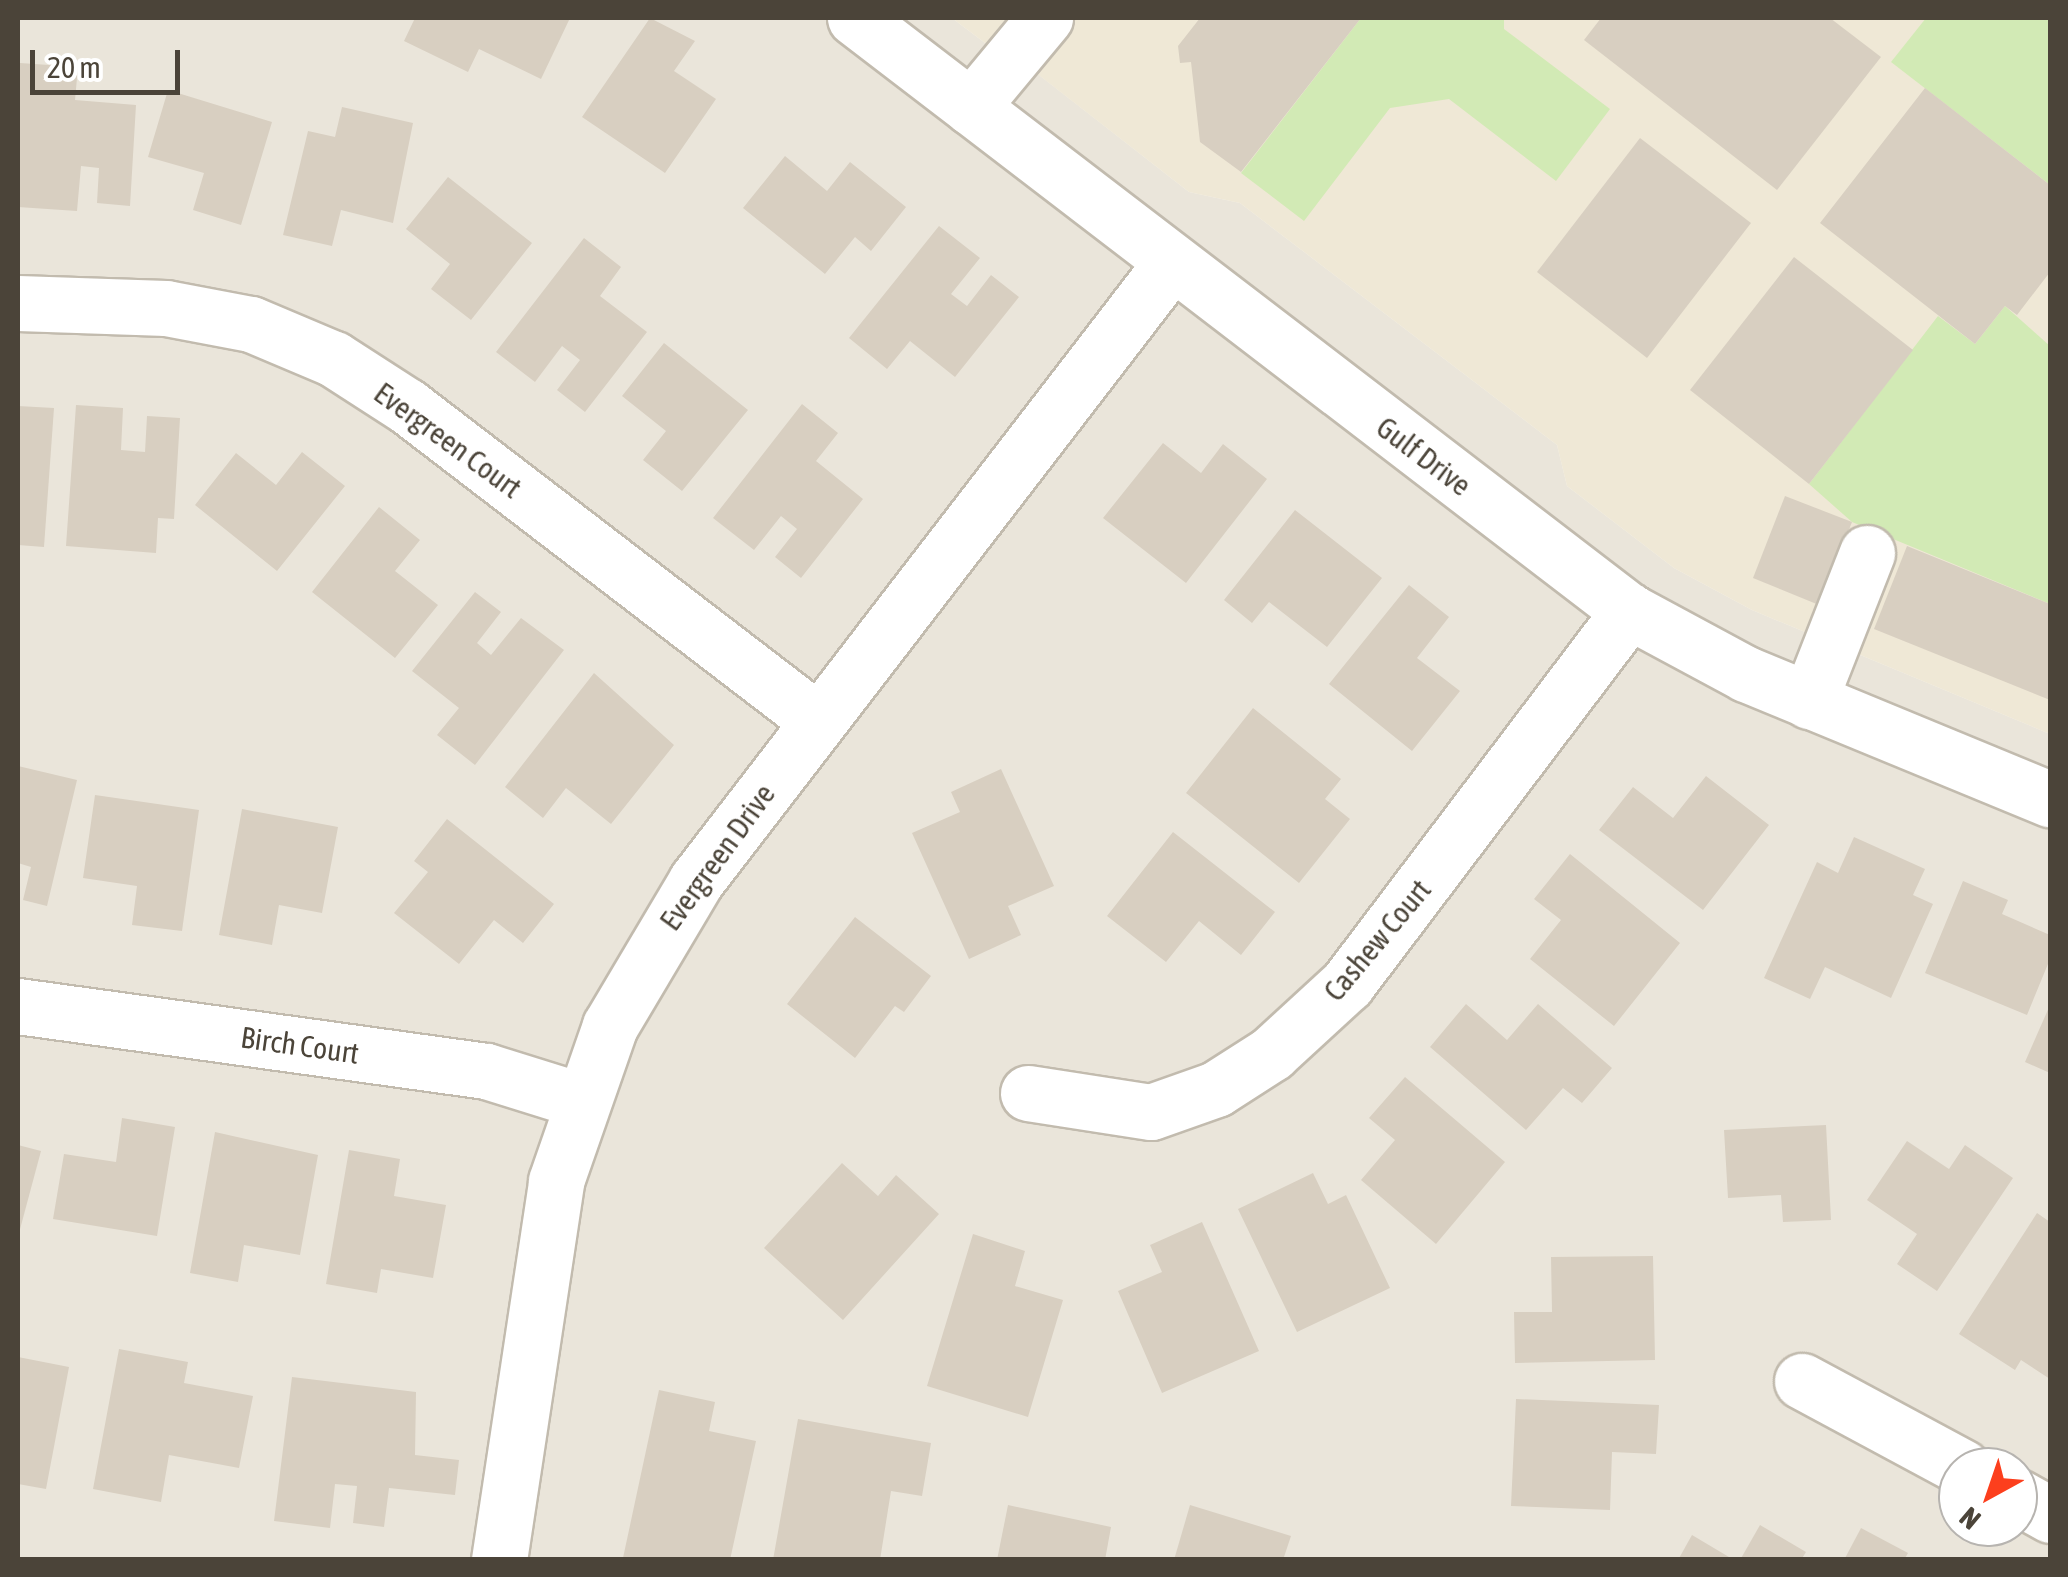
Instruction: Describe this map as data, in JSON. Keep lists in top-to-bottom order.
{
  "streets": {
    "street": [
      "Evergreen Court",
      "Gulf Drive",
      "Evergreen Drive",
      "Cashew Court",
      "Birch Court"
    ]
  },
  "crossings": [
    ["Evergreen Court", "Evergreen Drive"],
    ["Gulf Drive", "Evergreen Drive"],
    ["Gulf Drive", "Cashew Court"],
    ["Evergreen Drive", "Birch Court"]
  ],
  "scale_bar": "20 m",
  "north": "bottom left"
}
